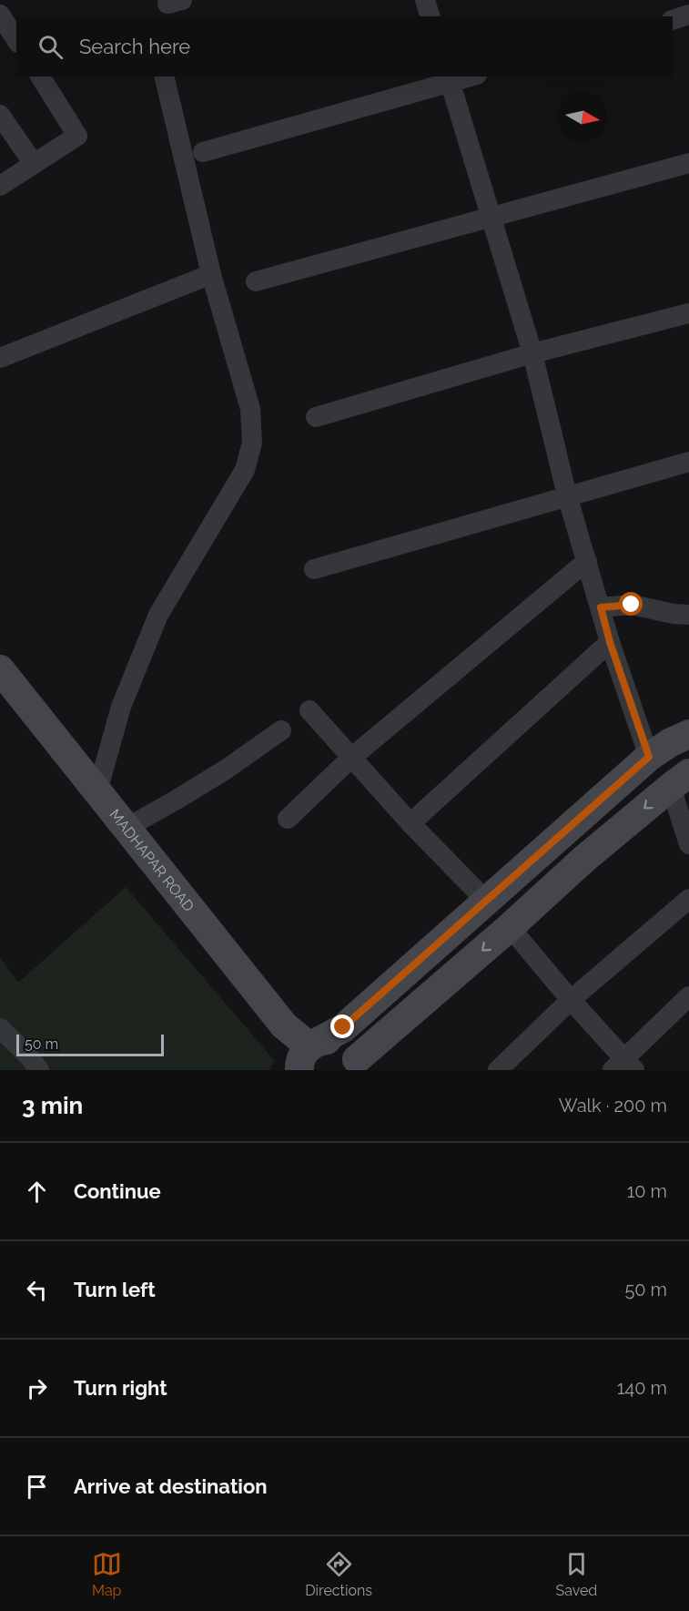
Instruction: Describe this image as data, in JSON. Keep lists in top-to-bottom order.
{
  "streets": {
    "main road": ["MADHAPAR ROAD"]
  },
  "scale_bar": "50 m",
  "north": "right",
  "page": {
    "search": "Search here",
    "scale": "50 m",
    "heading": ["3 min", "Walk · 200 m"],
    "list": [
      ["Continue", "10 m"],
      ["Turn left", "50 m"],
      ["Turn right", "140 m"],
      "Arrive at destination"
    ],
    "nav": ["Map", "Directions", "Saved"]
  }
}
